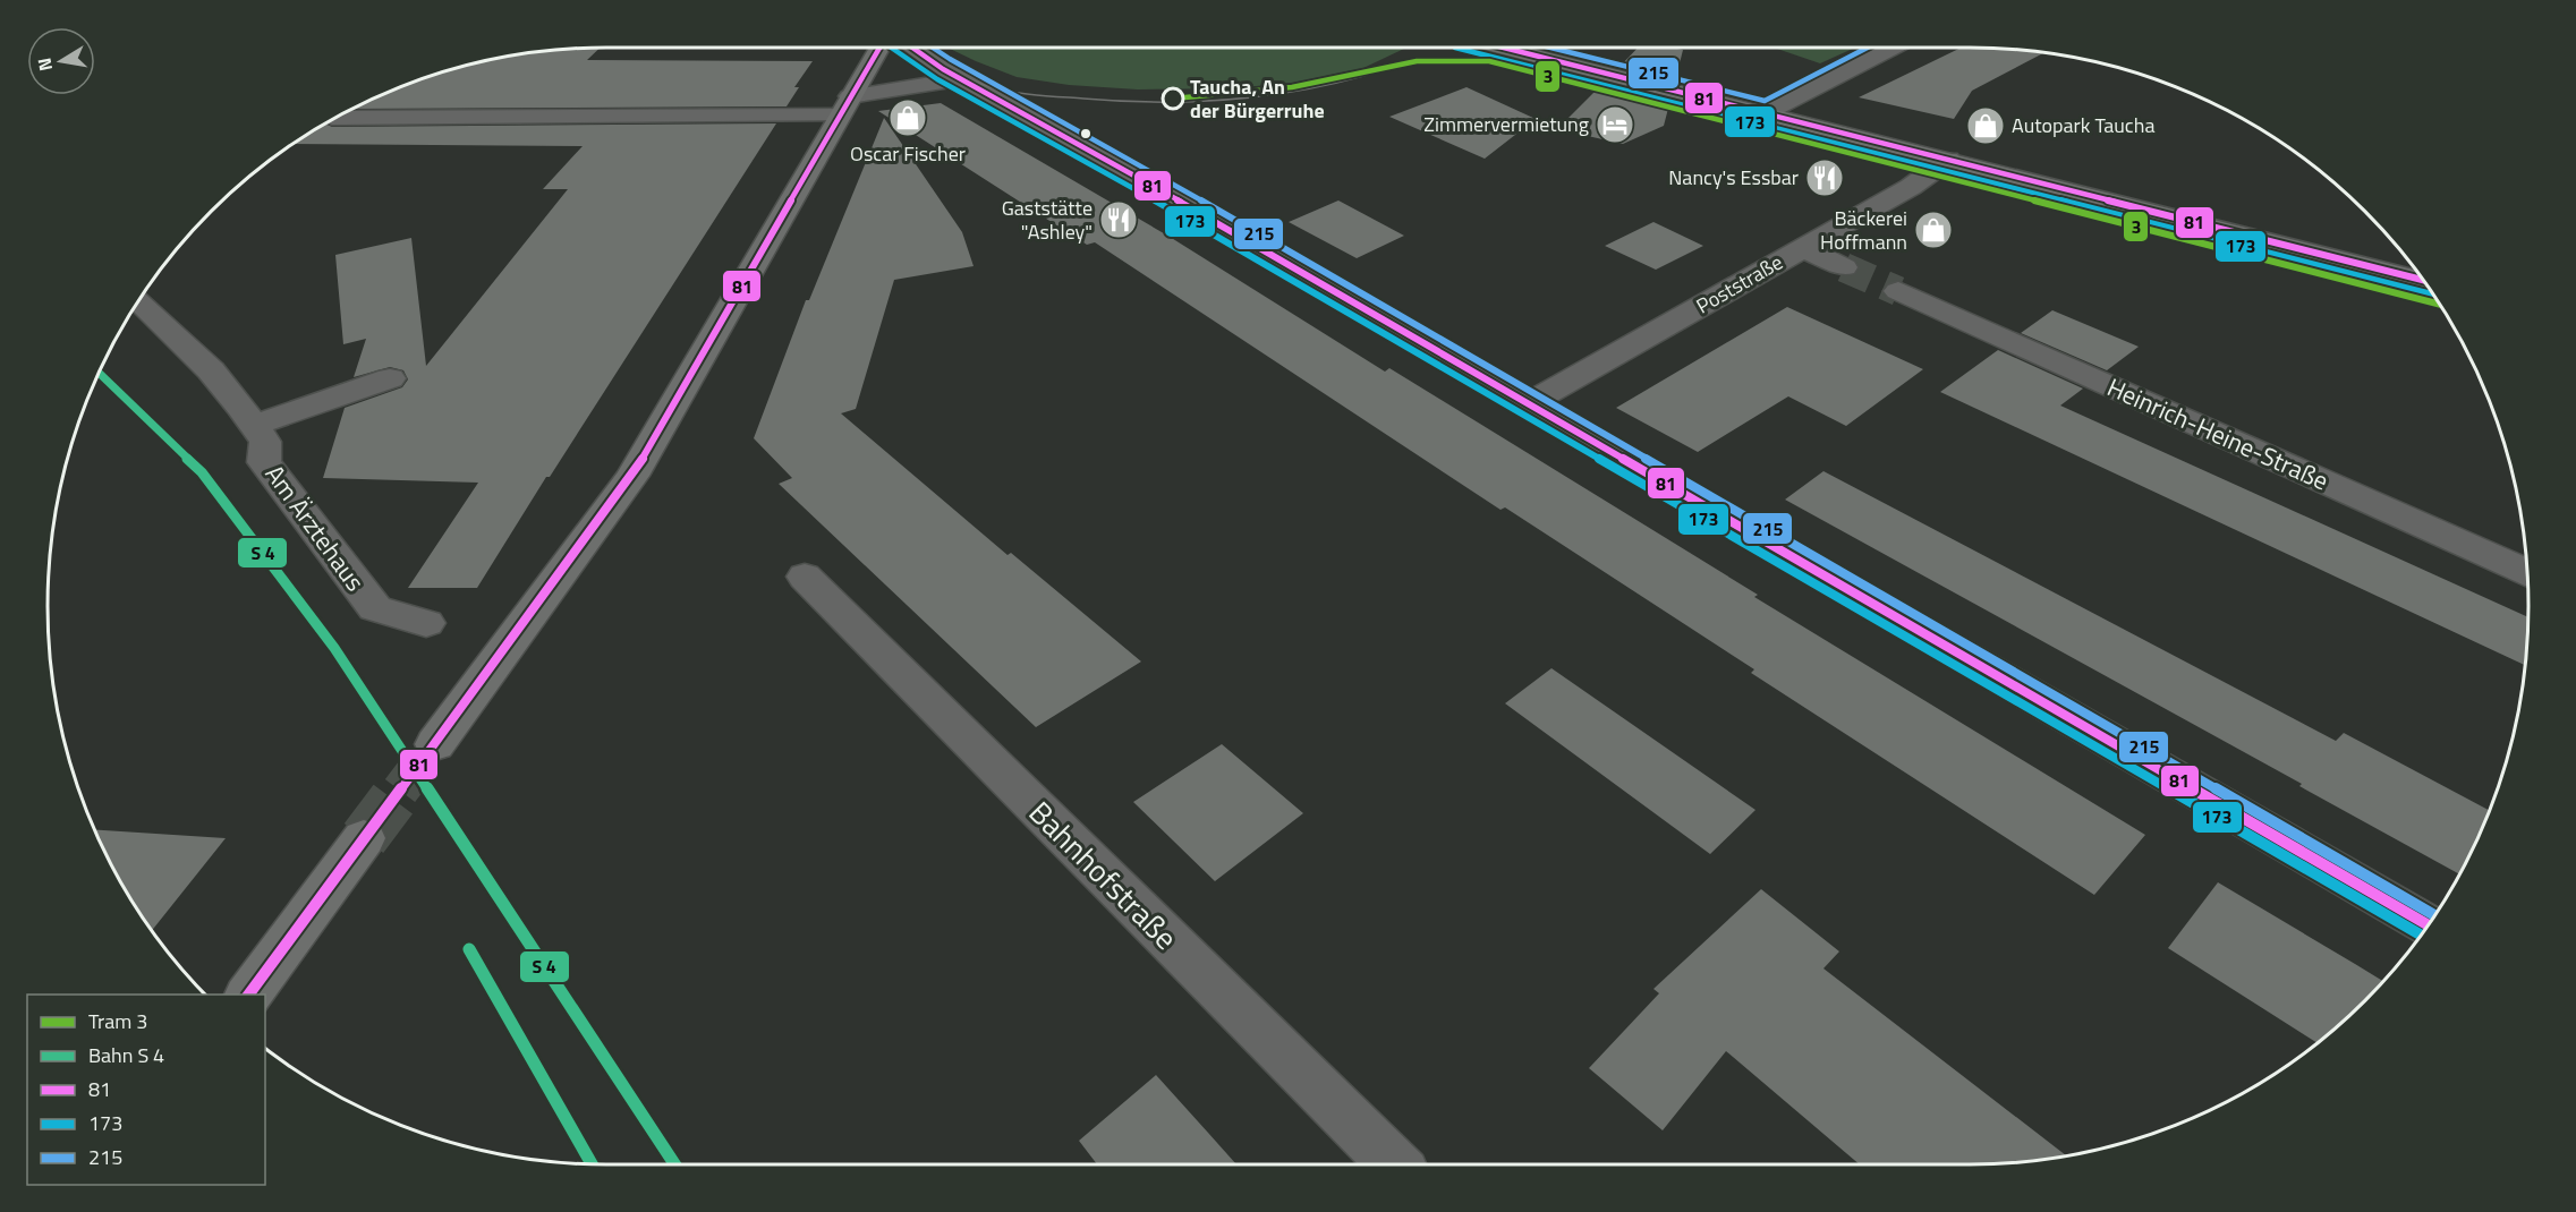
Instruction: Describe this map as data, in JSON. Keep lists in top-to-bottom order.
{
  "streets": {
    "street": [
      "Poststraße",
      "Heinrich-Heine-Straße",
      "Am Ärztehaus",
      "Bahnhofstraße"
    ]
  },
  "places": {
    "other": ["Taucha, An der Bürgerruhe"],
    "shop": ["Oscar Fischer", "Autopark Taucha", "Bäckerei Hoffmann"],
    "hotel": ["Zimmervermietung"],
    "restaurant": ["Nancy's Essbar", "Gaststätte \"Ashley\""]
  },
  "lines": [
    "transit line 81",
    "transit line 173",
    "transit line 215",
    "tram line 3"
  ],
  "legend": [
    "Tram 3",
    "Bahn S 4",
    "81",
    "173",
    "215"
  ],
  "north": "left"
}
